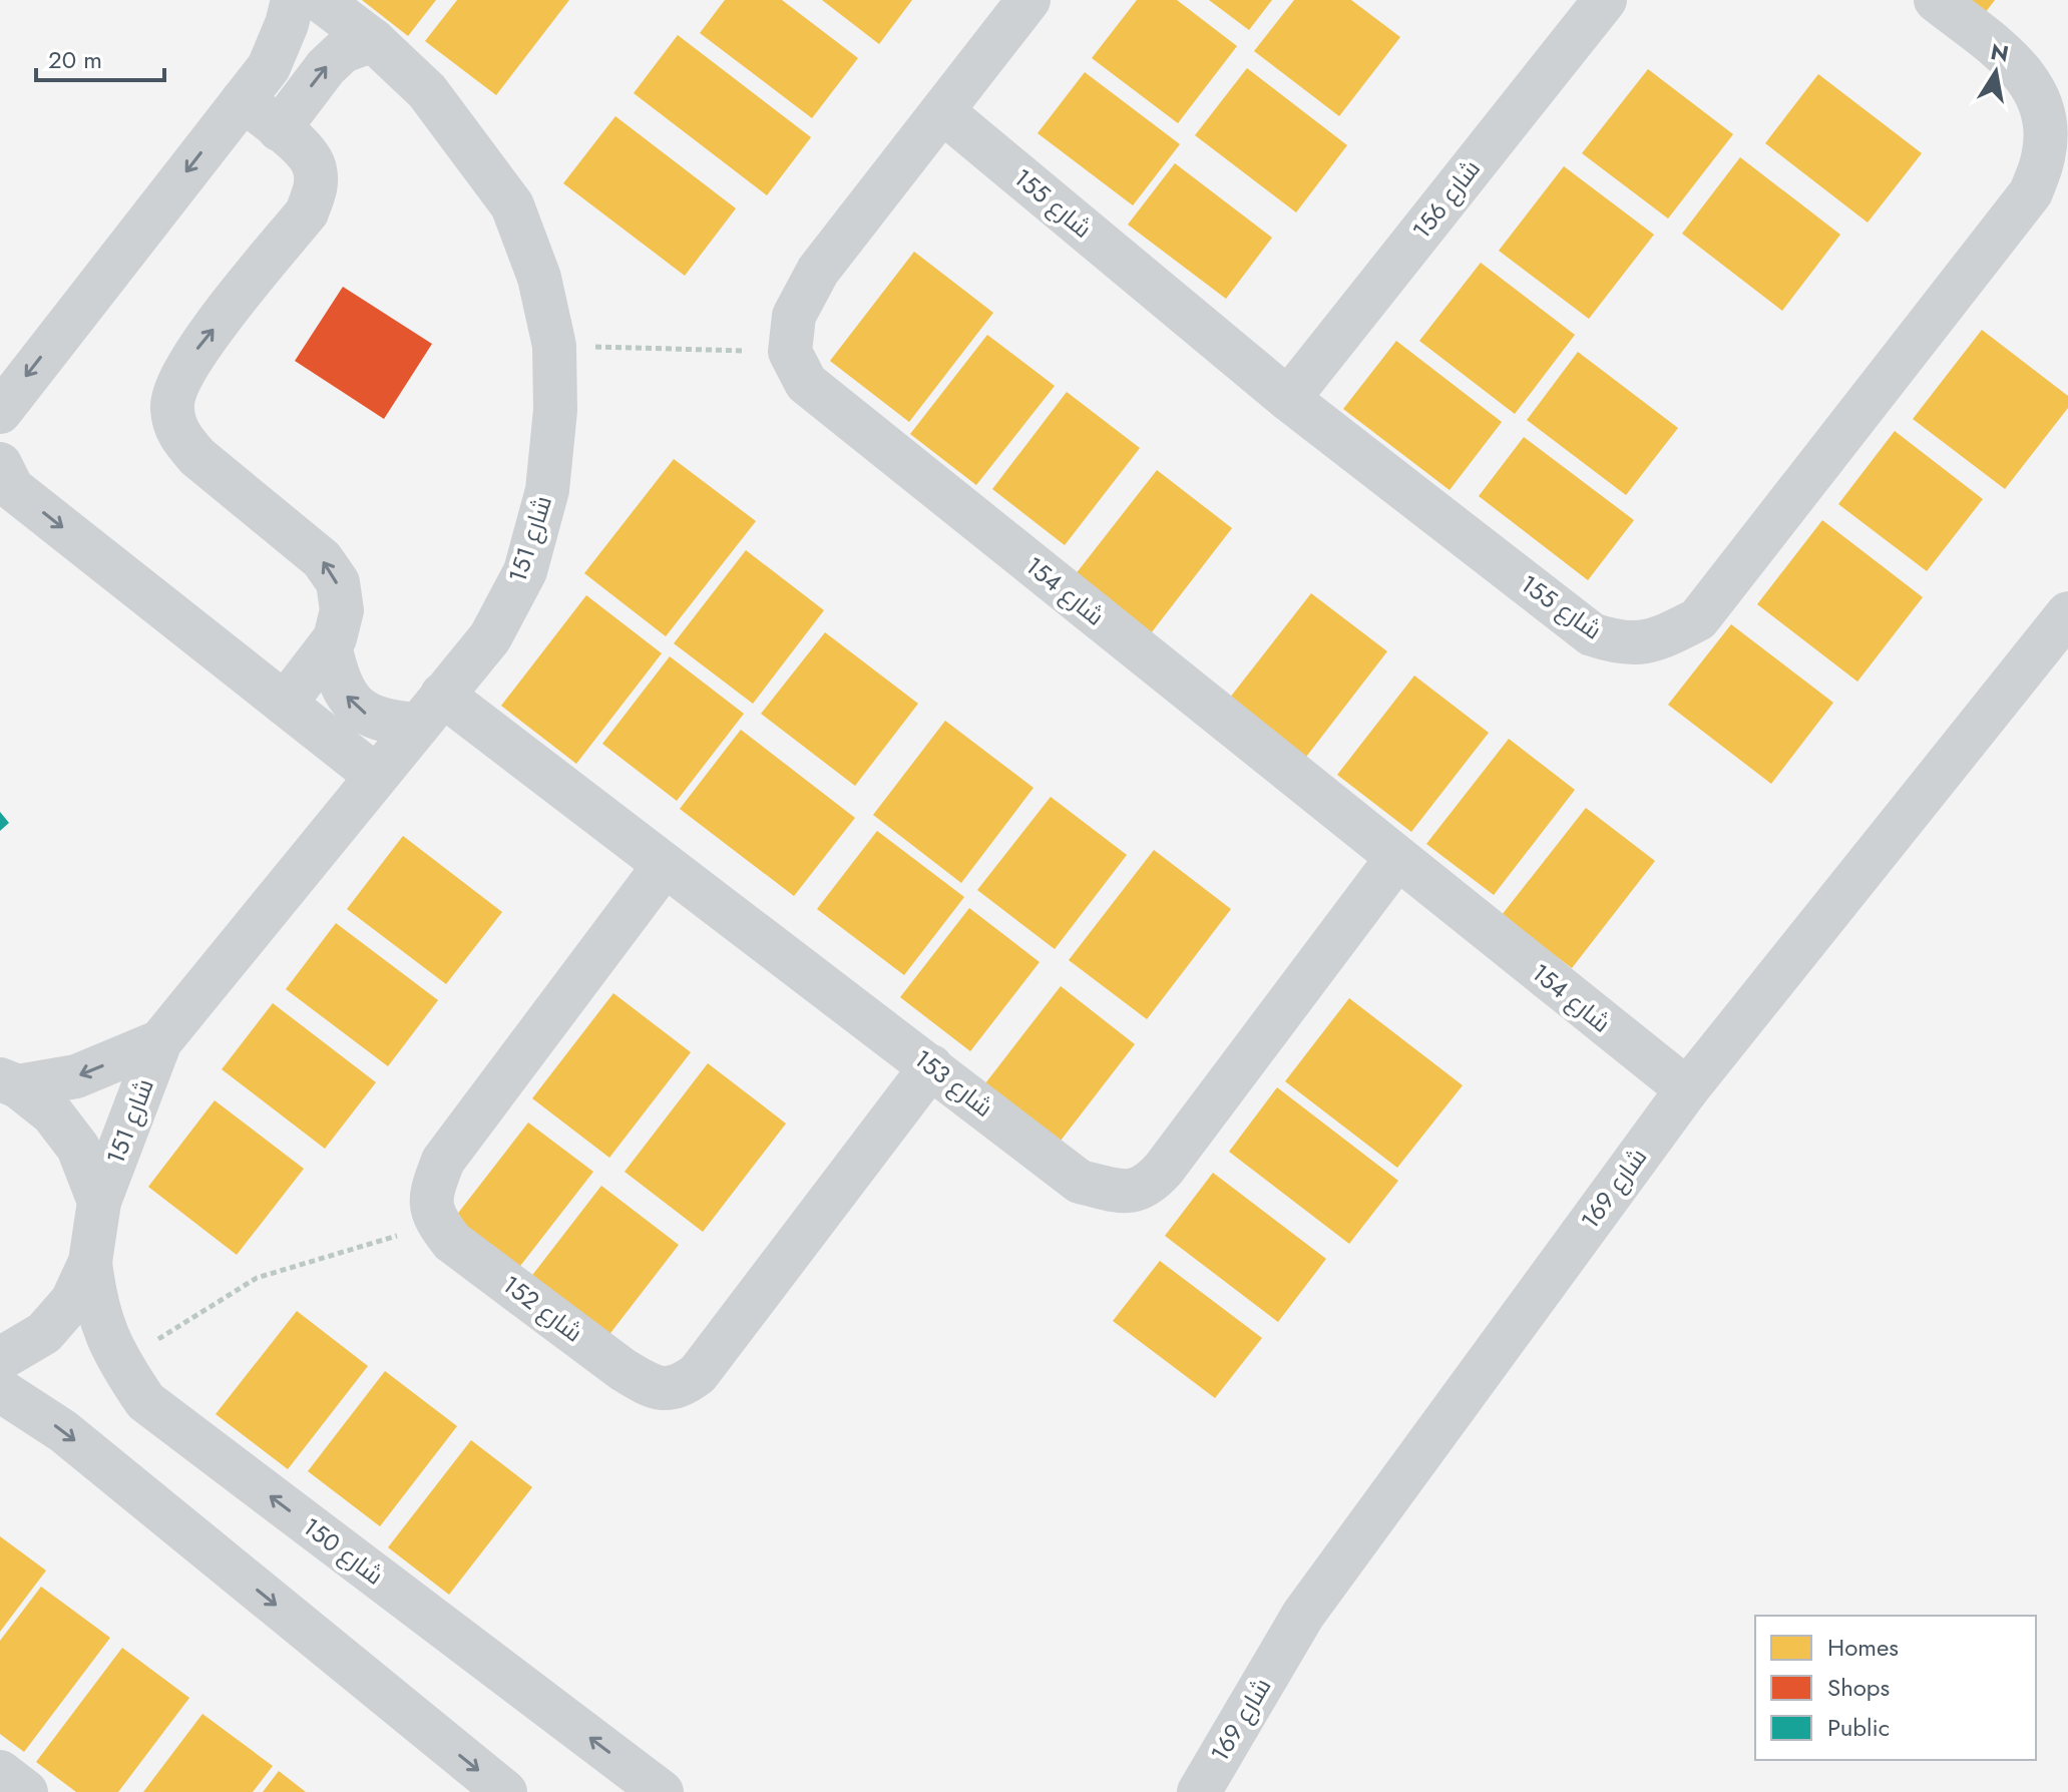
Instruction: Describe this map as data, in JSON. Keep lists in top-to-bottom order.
{
  "streets": {
    "street": [
      "شارع 156",
      "شارع 155",
      "شارع 151",
      "شارع 154",
      "شارع 153",
      "شارع 169",
      "شارع 152",
      "شارع 150"
    ]
  },
  "crossings": [
    ["شارع 156", "شارع 155"],
    ["شارع 151", "شارع 153"],
    ["شارع 151", "شارع 150"],
    ["شارع 154", "شارع 153"],
    ["شارع 154", "شارع 169"],
    ["شارع 153", "شارع 152"]
  ],
  "legend": ["Homes", "Shops", "Public"],
  "scale_bar": "20 m",
  "north": "top"
}
